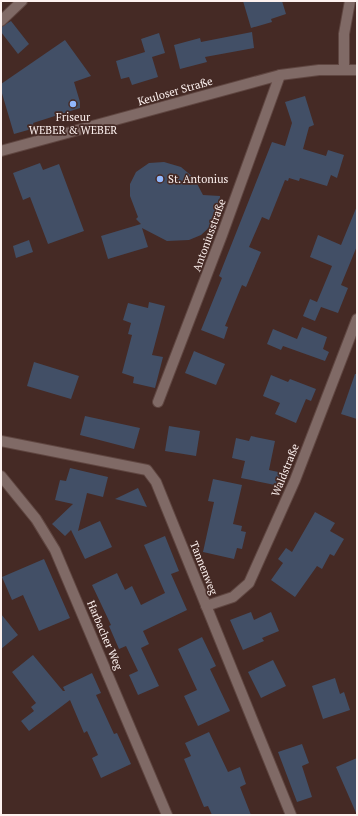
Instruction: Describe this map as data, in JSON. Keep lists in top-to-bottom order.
{
  "streets": {
    "street": [
      "Keuloser Straße",
      "Antoniusstraße",
      "Waldstraße",
      "Tannenweg",
      "Harbacher Weg"
    ]
  },
  "crossings": [
    ["Keuloser Straße", "Antoniusstraße"],
    ["Waldstraße", "Tannenweg"]
  ],
  "places": ["Friseur WEBER & WEBER", "St. Antonius"]
}
